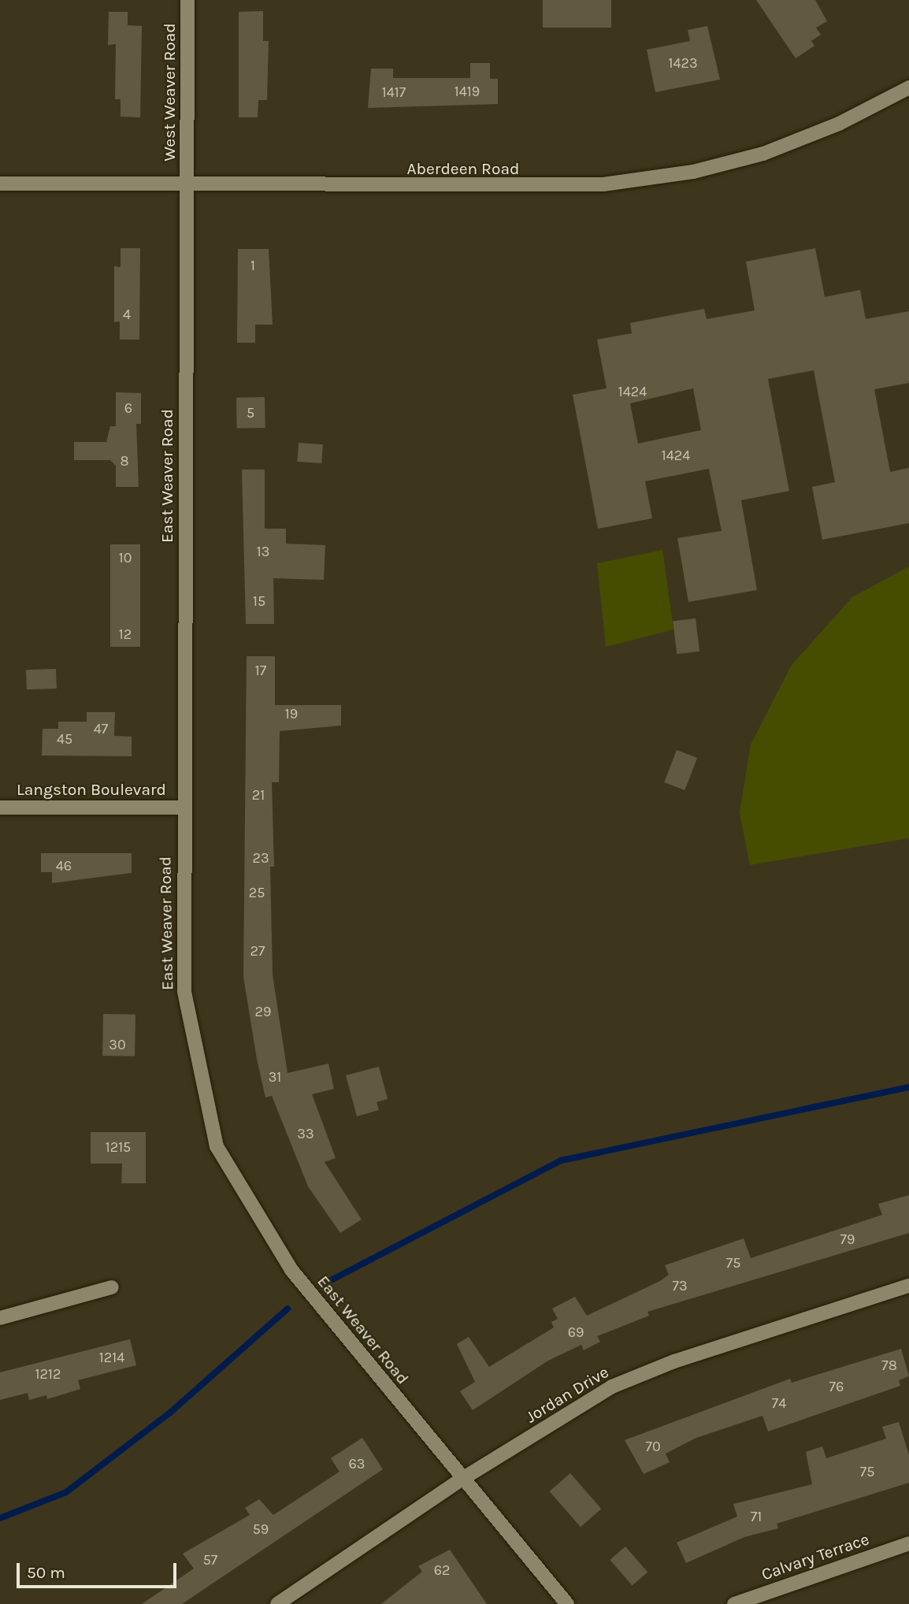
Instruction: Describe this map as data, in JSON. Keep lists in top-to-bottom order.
{
  "streets": {
    "street": [
      "West Weaver Road",
      "Aberdeen Road",
      "East Weaver Road",
      "Langston Boulevard",
      "Jordan Drive",
      "Calvary Terrace"
    ]
  },
  "crossings": [
    ["West Weaver Road", "Aberdeen Road"],
    ["West Weaver Road", "East Weaver Road"],
    ["Aberdeen Road", "East Weaver Road"],
    ["East Weaver Road", "Langston Boulevard"],
    ["East Weaver Road", "Jordan Drive"]
  ],
  "house_numbers": [
    "1423",
    "1419",
    "1417",
    "1",
    "4",
    "1424",
    "6",
    "5",
    "1424",
    "8",
    "13",
    "10",
    "15",
    "12",
    "17",
    "19",
    "47",
    "45",
    "21",
    "23",
    "46",
    "25",
    "27",
    "29",
    "30",
    "31",
    "33",
    "1215",
    "79",
    "75",
    "73",
    "69",
    "1214",
    "78",
    "1212",
    "76",
    "74",
    "70",
    "63",
    "75",
    "71",
    "59",
    "57",
    "62"
  ],
  "scale_bar": "50 m"
}
